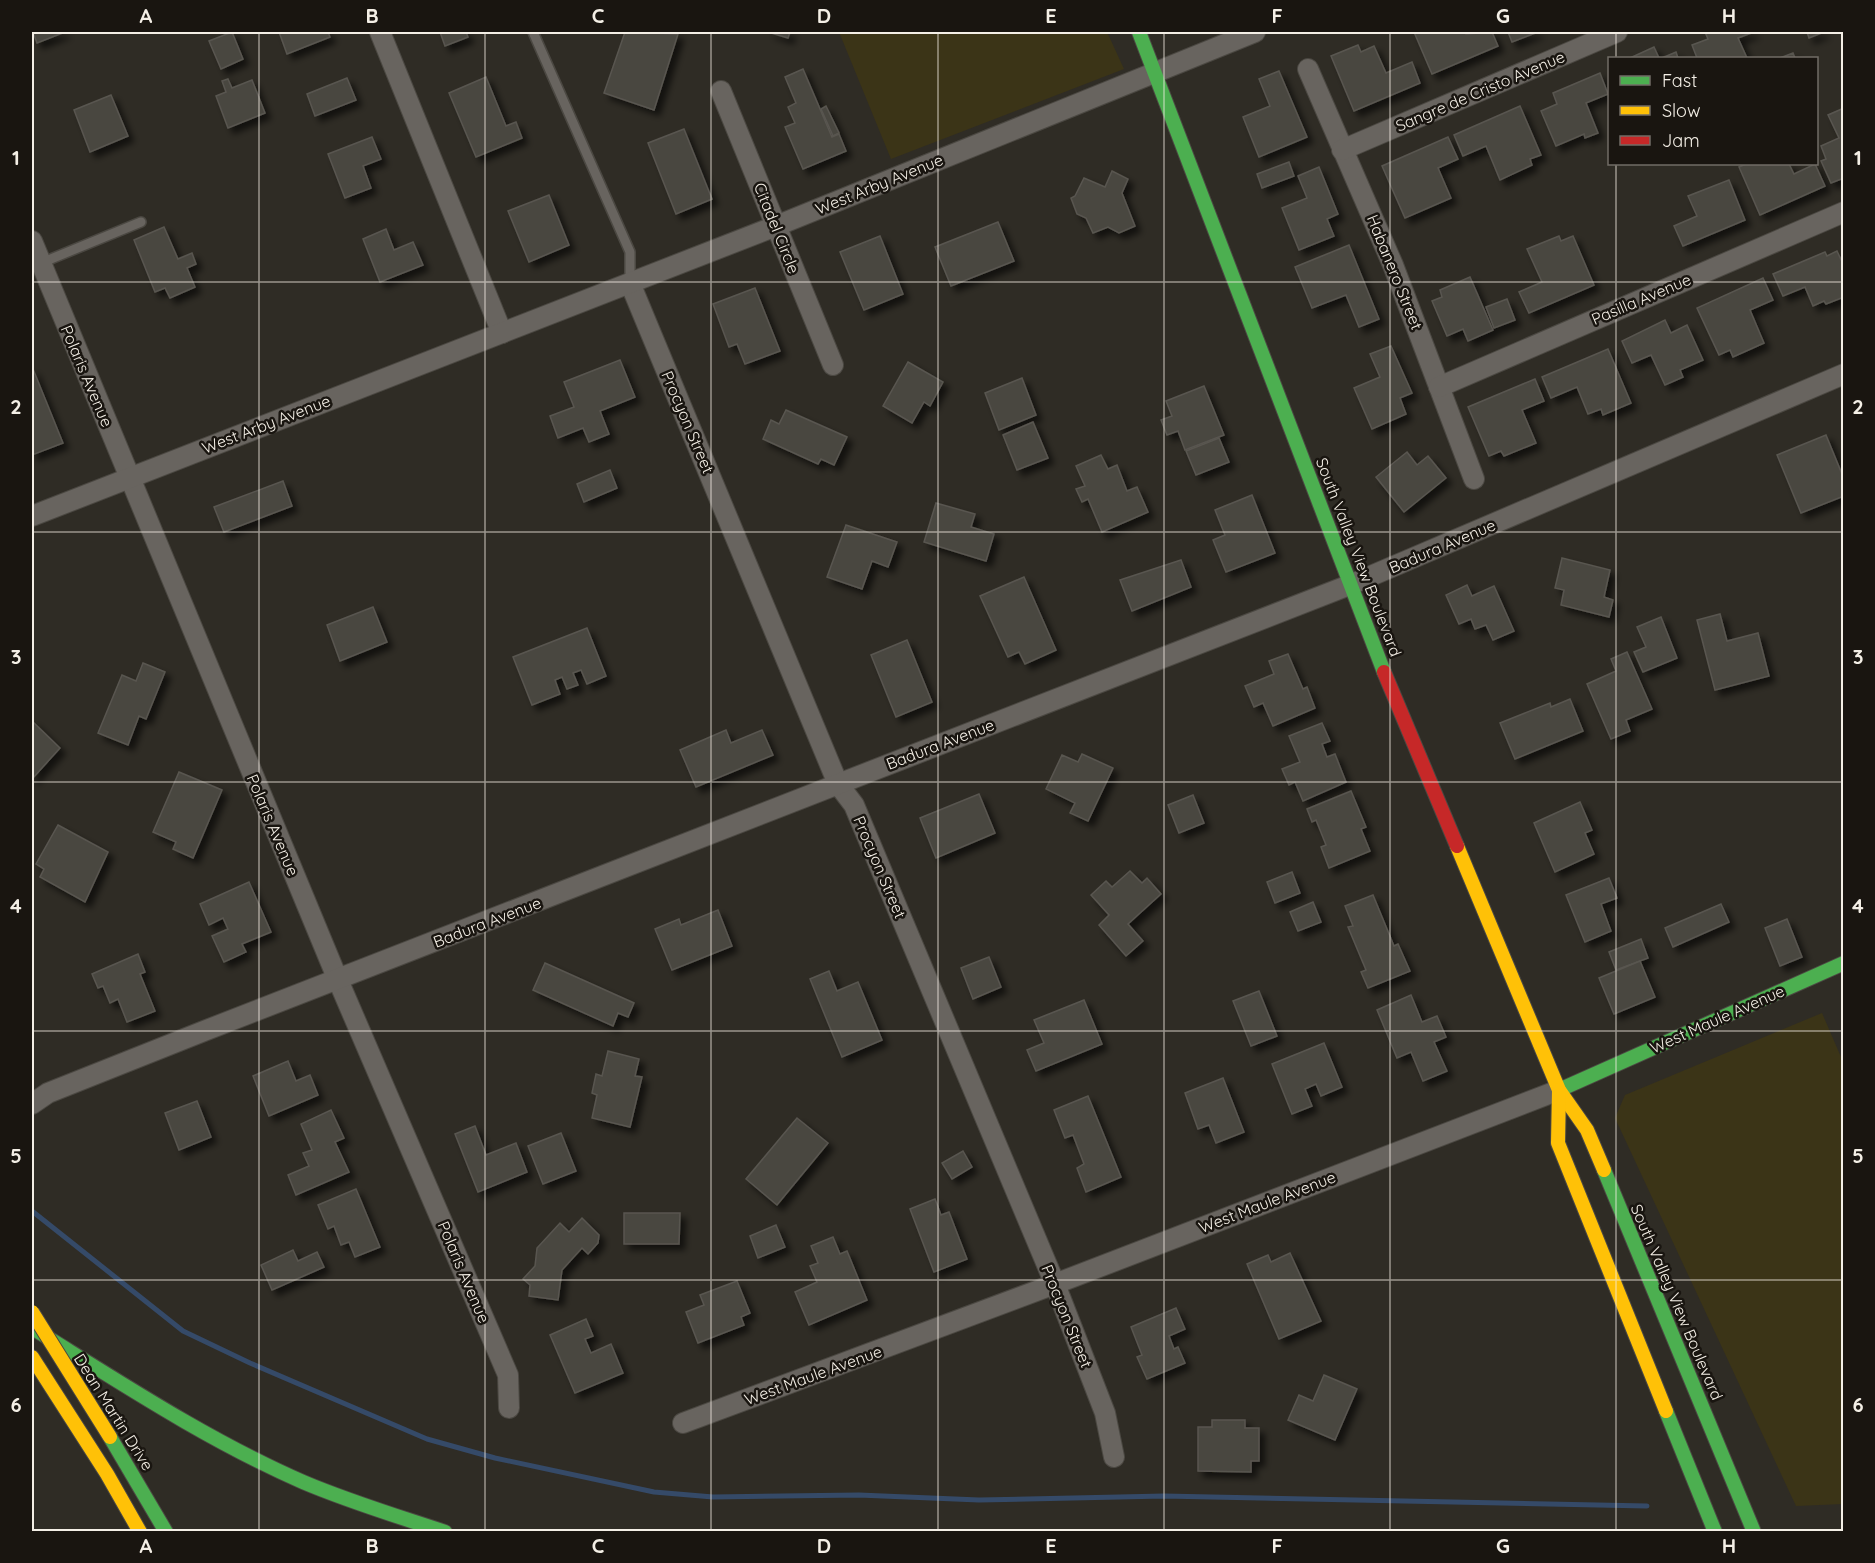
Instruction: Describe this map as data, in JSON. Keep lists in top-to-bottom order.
{
  "streets": {
    "main road": ["South Valley View Boulevard", "West Maule Avenue", "Dean Martin Drive"],
    "street": [
      "Sangre de Cristo Avenue",
      "West Arby Avenue",
      "Citadel Circle",
      "Habanero Street",
      "Pasilla Avenue",
      "Polaris Avenue",
      "Procyon Street",
      "Badura Avenue"
    ]
  },
  "crossings": [
    ["Sangre de Cristo Avenue", "Habanero Street"],
    ["West Arby Avenue", "Citadel Circle"],
    ["West Arby Avenue", "Polaris Avenue"],
    ["West Arby Avenue", "Procyon Street"],
    ["West Arby Avenue", "South Valley View Boulevard"],
    ["Habanero Street", "Pasilla Avenue"],
    ["Polaris Avenue", "Badura Avenue"],
    ["Procyon Street", "Badura Avenue"],
    ["Procyon Street", "West Maule Avenue"],
    ["Badura Avenue", "South Valley View Boulevard"],
    ["South Valley View Boulevard", "West Maule Avenue"]
  ],
  "legend": ["Fast", "Slow", "Jam"],
  "grid": {
    "columns": [
      "A",
      "B",
      "C",
      "D",
      "E",
      "F",
      "G",
      "H"
    ],
    "rows": [
      "1",
      "2",
      "3",
      "4",
      "5",
      "6"
    ]
  }
}
